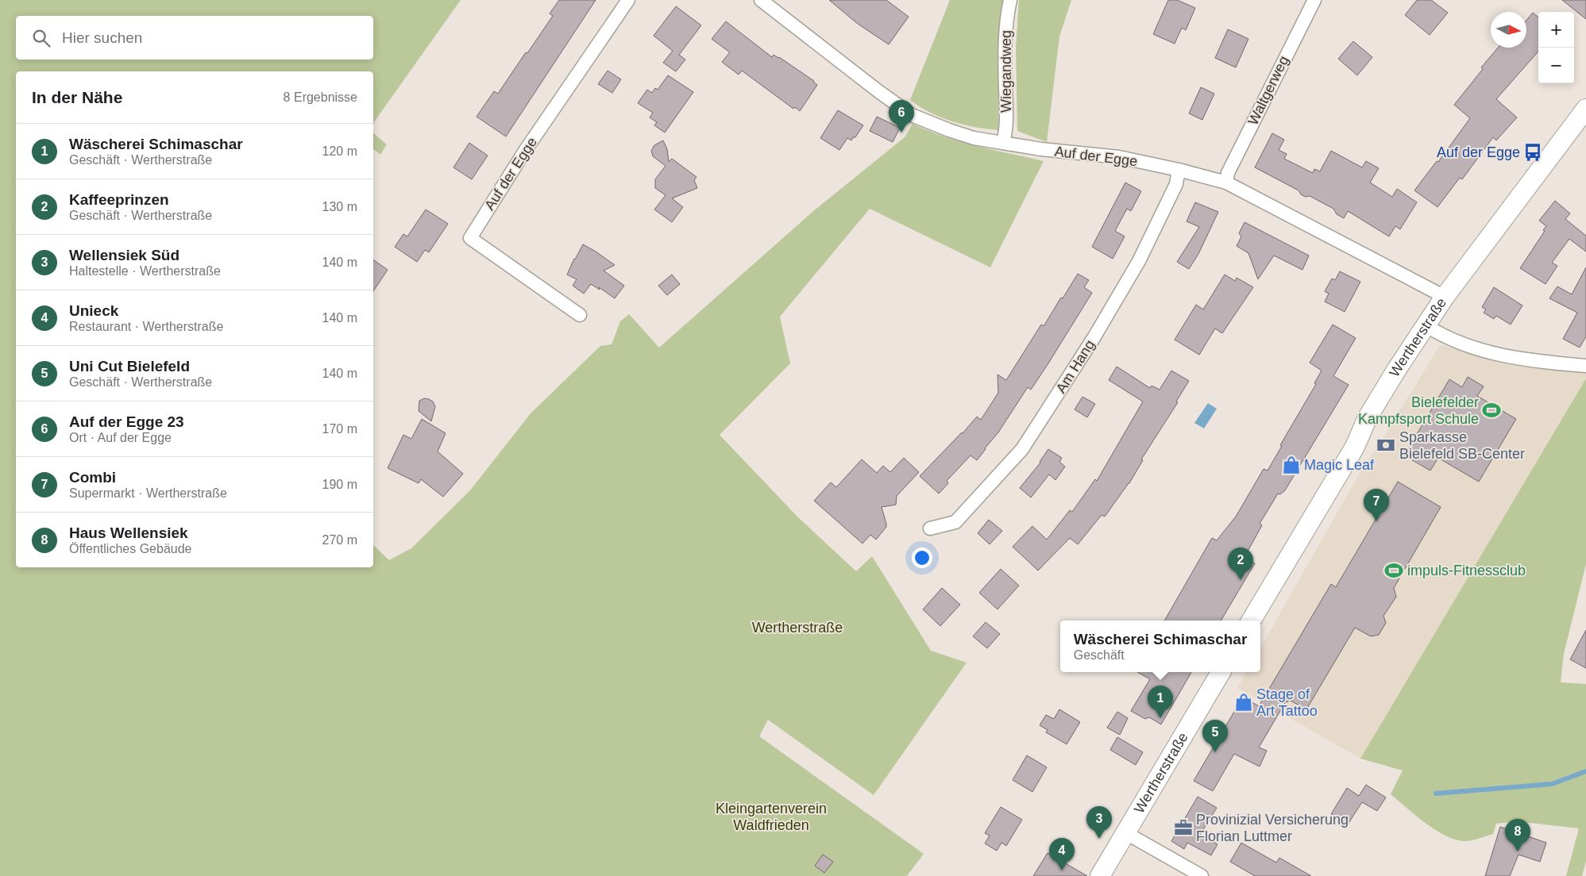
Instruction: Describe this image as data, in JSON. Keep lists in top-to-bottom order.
{
  "streets": {
    "main road": ["Wertherstraße"],
    "street": [
      "Wiegandweg",
      "Waltgerweg",
      "Auf der Egge",
      "Am Hang"
    ]
  },
  "crossings": [
    ["Wiegandweg", "Auf der Egge"],
    ["Waltgerweg", "Auf der Egge"],
    ["Auf der Egge", "Wertherstraße"],
    ["Auf der Egge", "Am Hang"]
  ],
  "parks": ["Wertherstraße", "Kleingartenverein Waldfrieden"],
  "places": {
    "bus stop": ["Auf der Egge"],
    "sports": ["Bielefelder Kampfsport Schule", "impuls-Fitnessclub"],
    "bank": ["Sparkasse Bielefeld SB-Center"],
    "shop": ["Magic Leaf", "Stage of Art Tattoo"],
    "office": ["Provinizial Versicherung Florian Luttmer"]
  },
  "north": "right",
  "page": {
    "map_buttons": ["+", "−"],
    "search": "Hier suchen",
    "heading": ["In der Nähe", "8 Ergebnisse"],
    "pins": [
      "6",
      "7",
      "2",
      "1",
      "5",
      "3",
      "8",
      "4"
    ],
    "list": [
      {
        "mark": "1",
        "name": "Wäscherei Schimaschar",
        "note": "Geschäft · Wertherstraße",
        "value": "120 m"
      },
      {
        "mark": "2",
        "name": "Kaffeeprinzen",
        "note": "Geschäft · Wertherstraße",
        "value": "130 m"
      },
      {
        "mark": "3",
        "name": "Wellensiek Süd",
        "note": "Haltestelle · Wertherstraße",
        "value": "140 m"
      },
      {
        "mark": "4",
        "name": "Unieck",
        "note": "Restaurant · Wertherstraße",
        "value": "140 m"
      },
      {
        "mark": "5",
        "name": "Uni Cut Bielefeld",
        "note": "Geschäft · Wertherstraße",
        "value": "140 m"
      },
      {
        "mark": "6",
        "name": "Auf der Egge 23",
        "note": "Ort · Auf der Egge",
        "value": "170 m"
      },
      {
        "mark": "7",
        "name": "Combi",
        "note": "Supermarkt · Wertherstraße",
        "value": "190 m"
      },
      {
        "mark": "8",
        "name": "Haus Wellensiek",
        "note": "Öffentliches Gebäude",
        "value": "270 m"
      }
    ],
    "popup": ["Wäscherei Schimaschar", "Geschäft"]
  }
}
